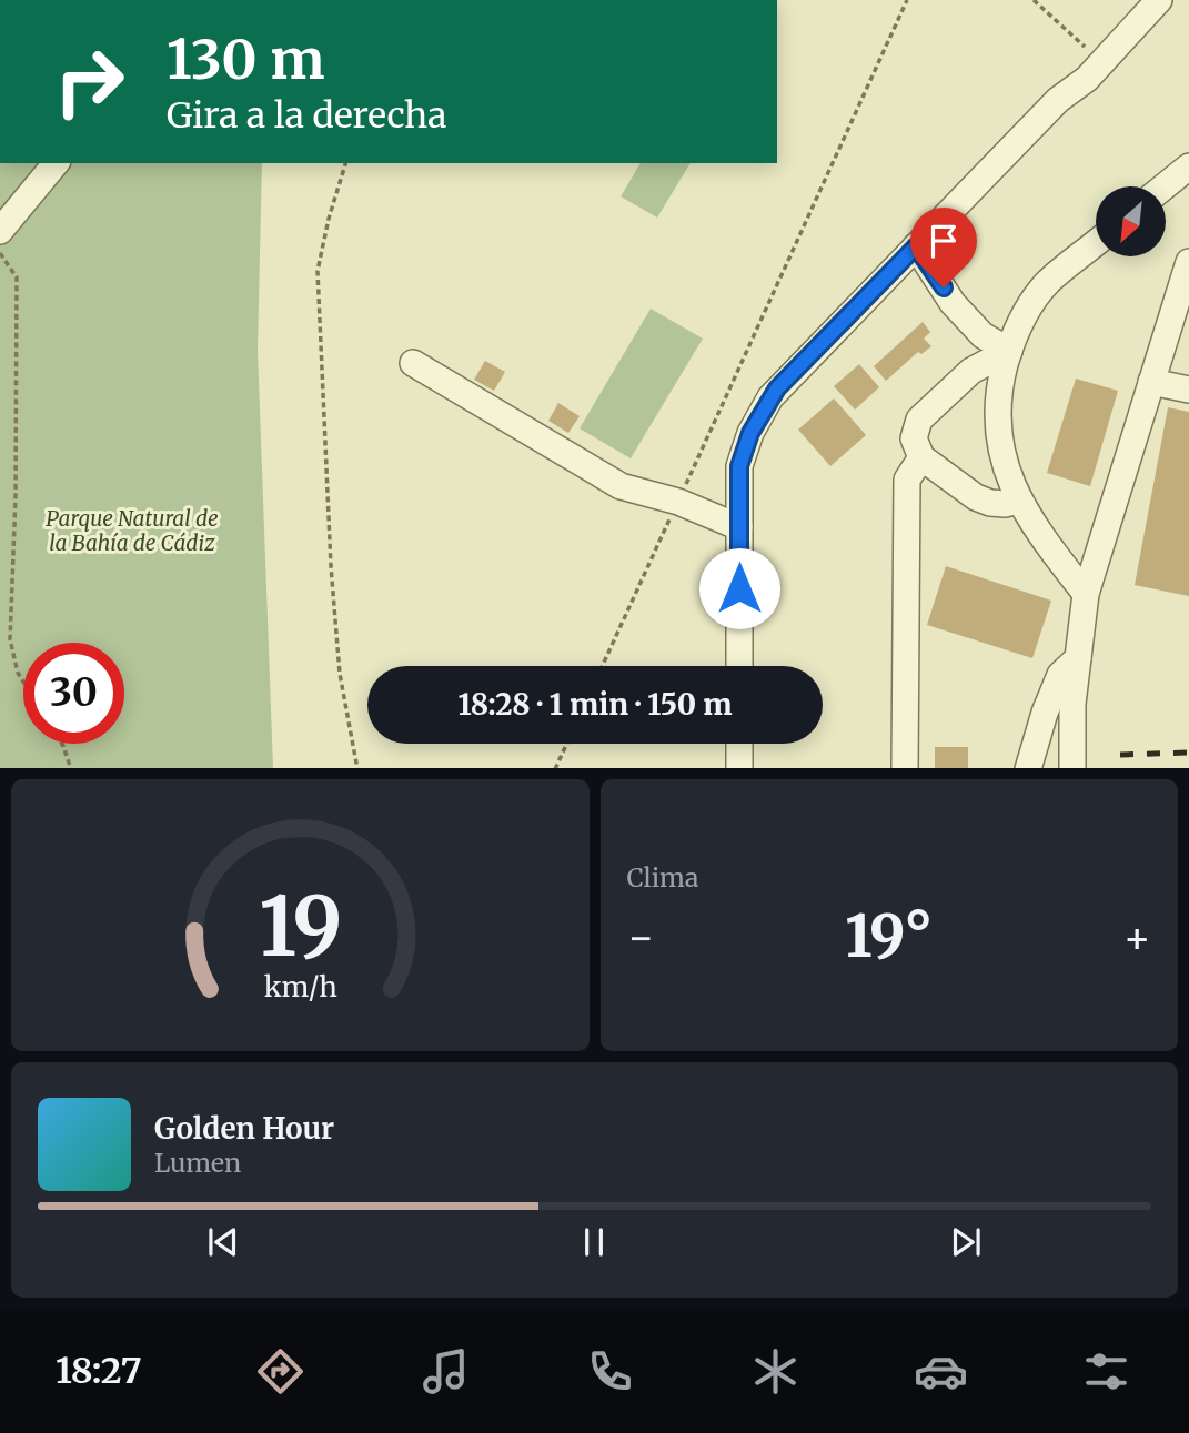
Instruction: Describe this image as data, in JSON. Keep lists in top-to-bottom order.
{
  "parks": ["Parque Natural de la Bahía de Cádiz"],
  "north": "bottom left",
  "page": {
    "turn": ["130 m", "Gira a la derecha"],
    "limit": "30",
    "trip": "18:28 · 1 min · 150 m",
    "tile": "Clima",
    "heat": ["−", "19°", "+"],
    "song": ["Golden Hour", "Lumen"],
    "tabs": "18:27",
    "gauge": ["19", "km/h"]
  }
}
